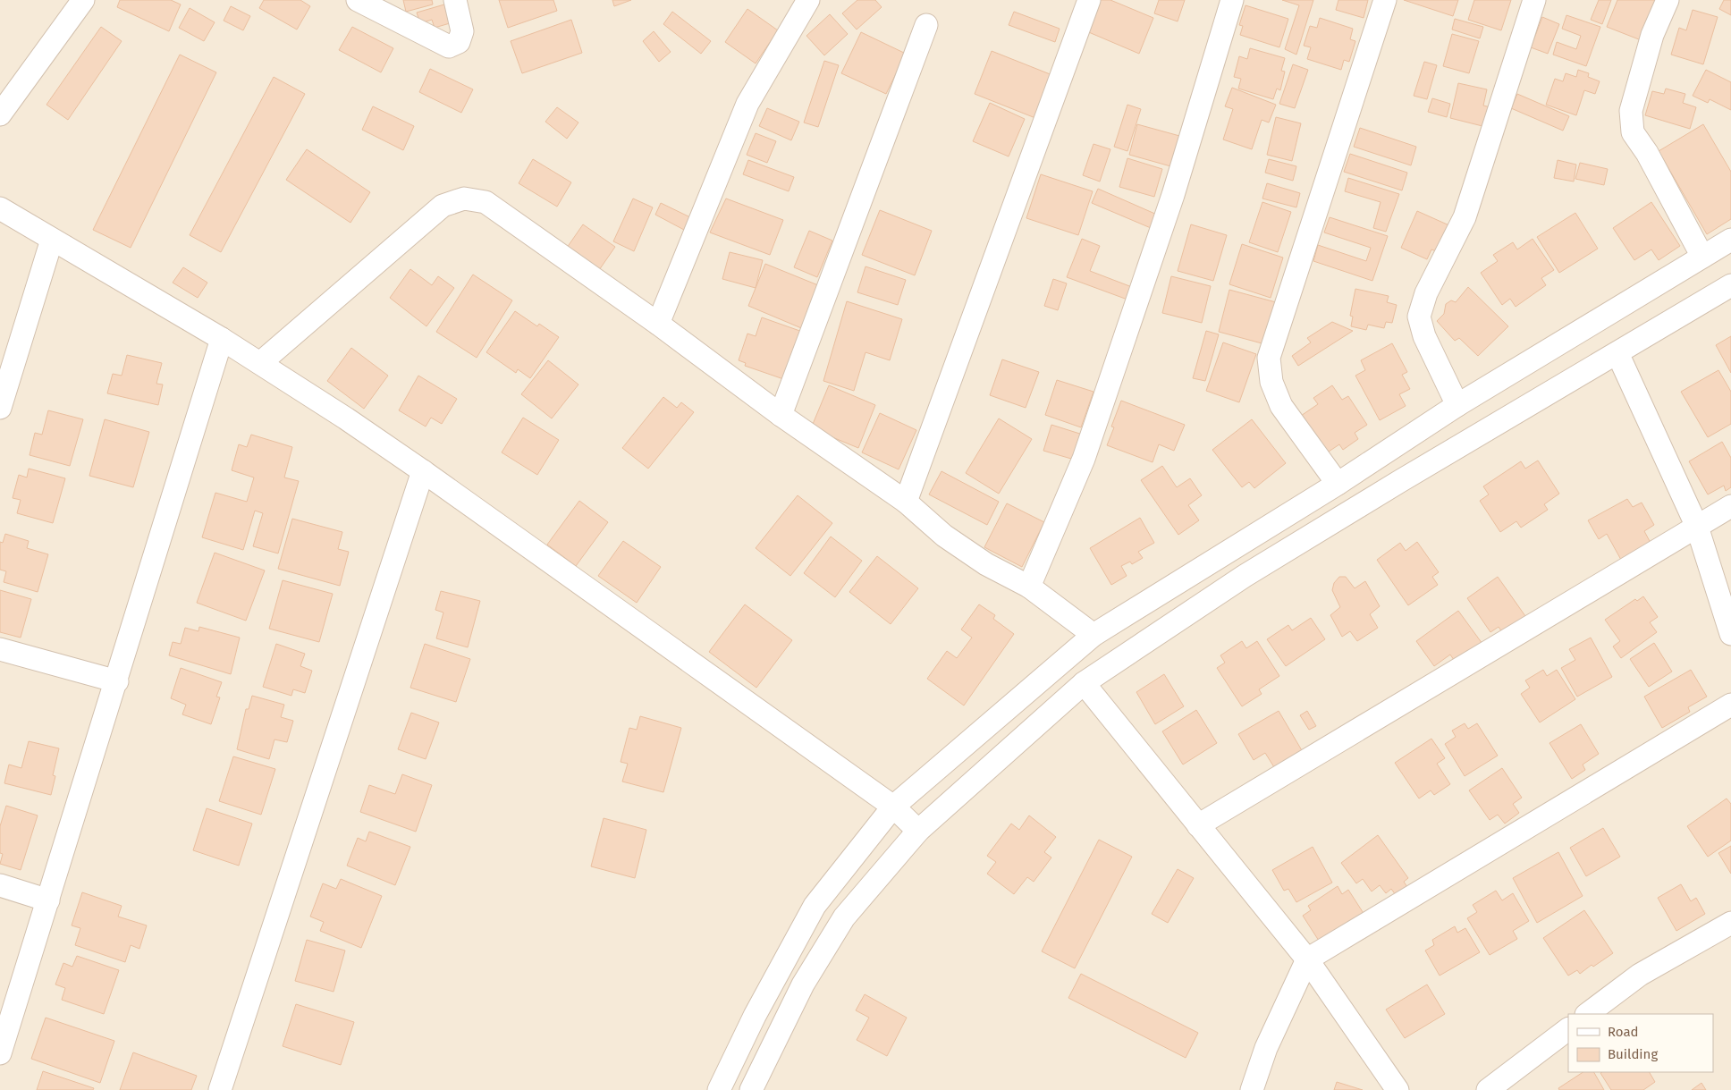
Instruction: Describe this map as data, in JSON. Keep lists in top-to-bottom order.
{
  "legend": ["Road", "Building"]
}
